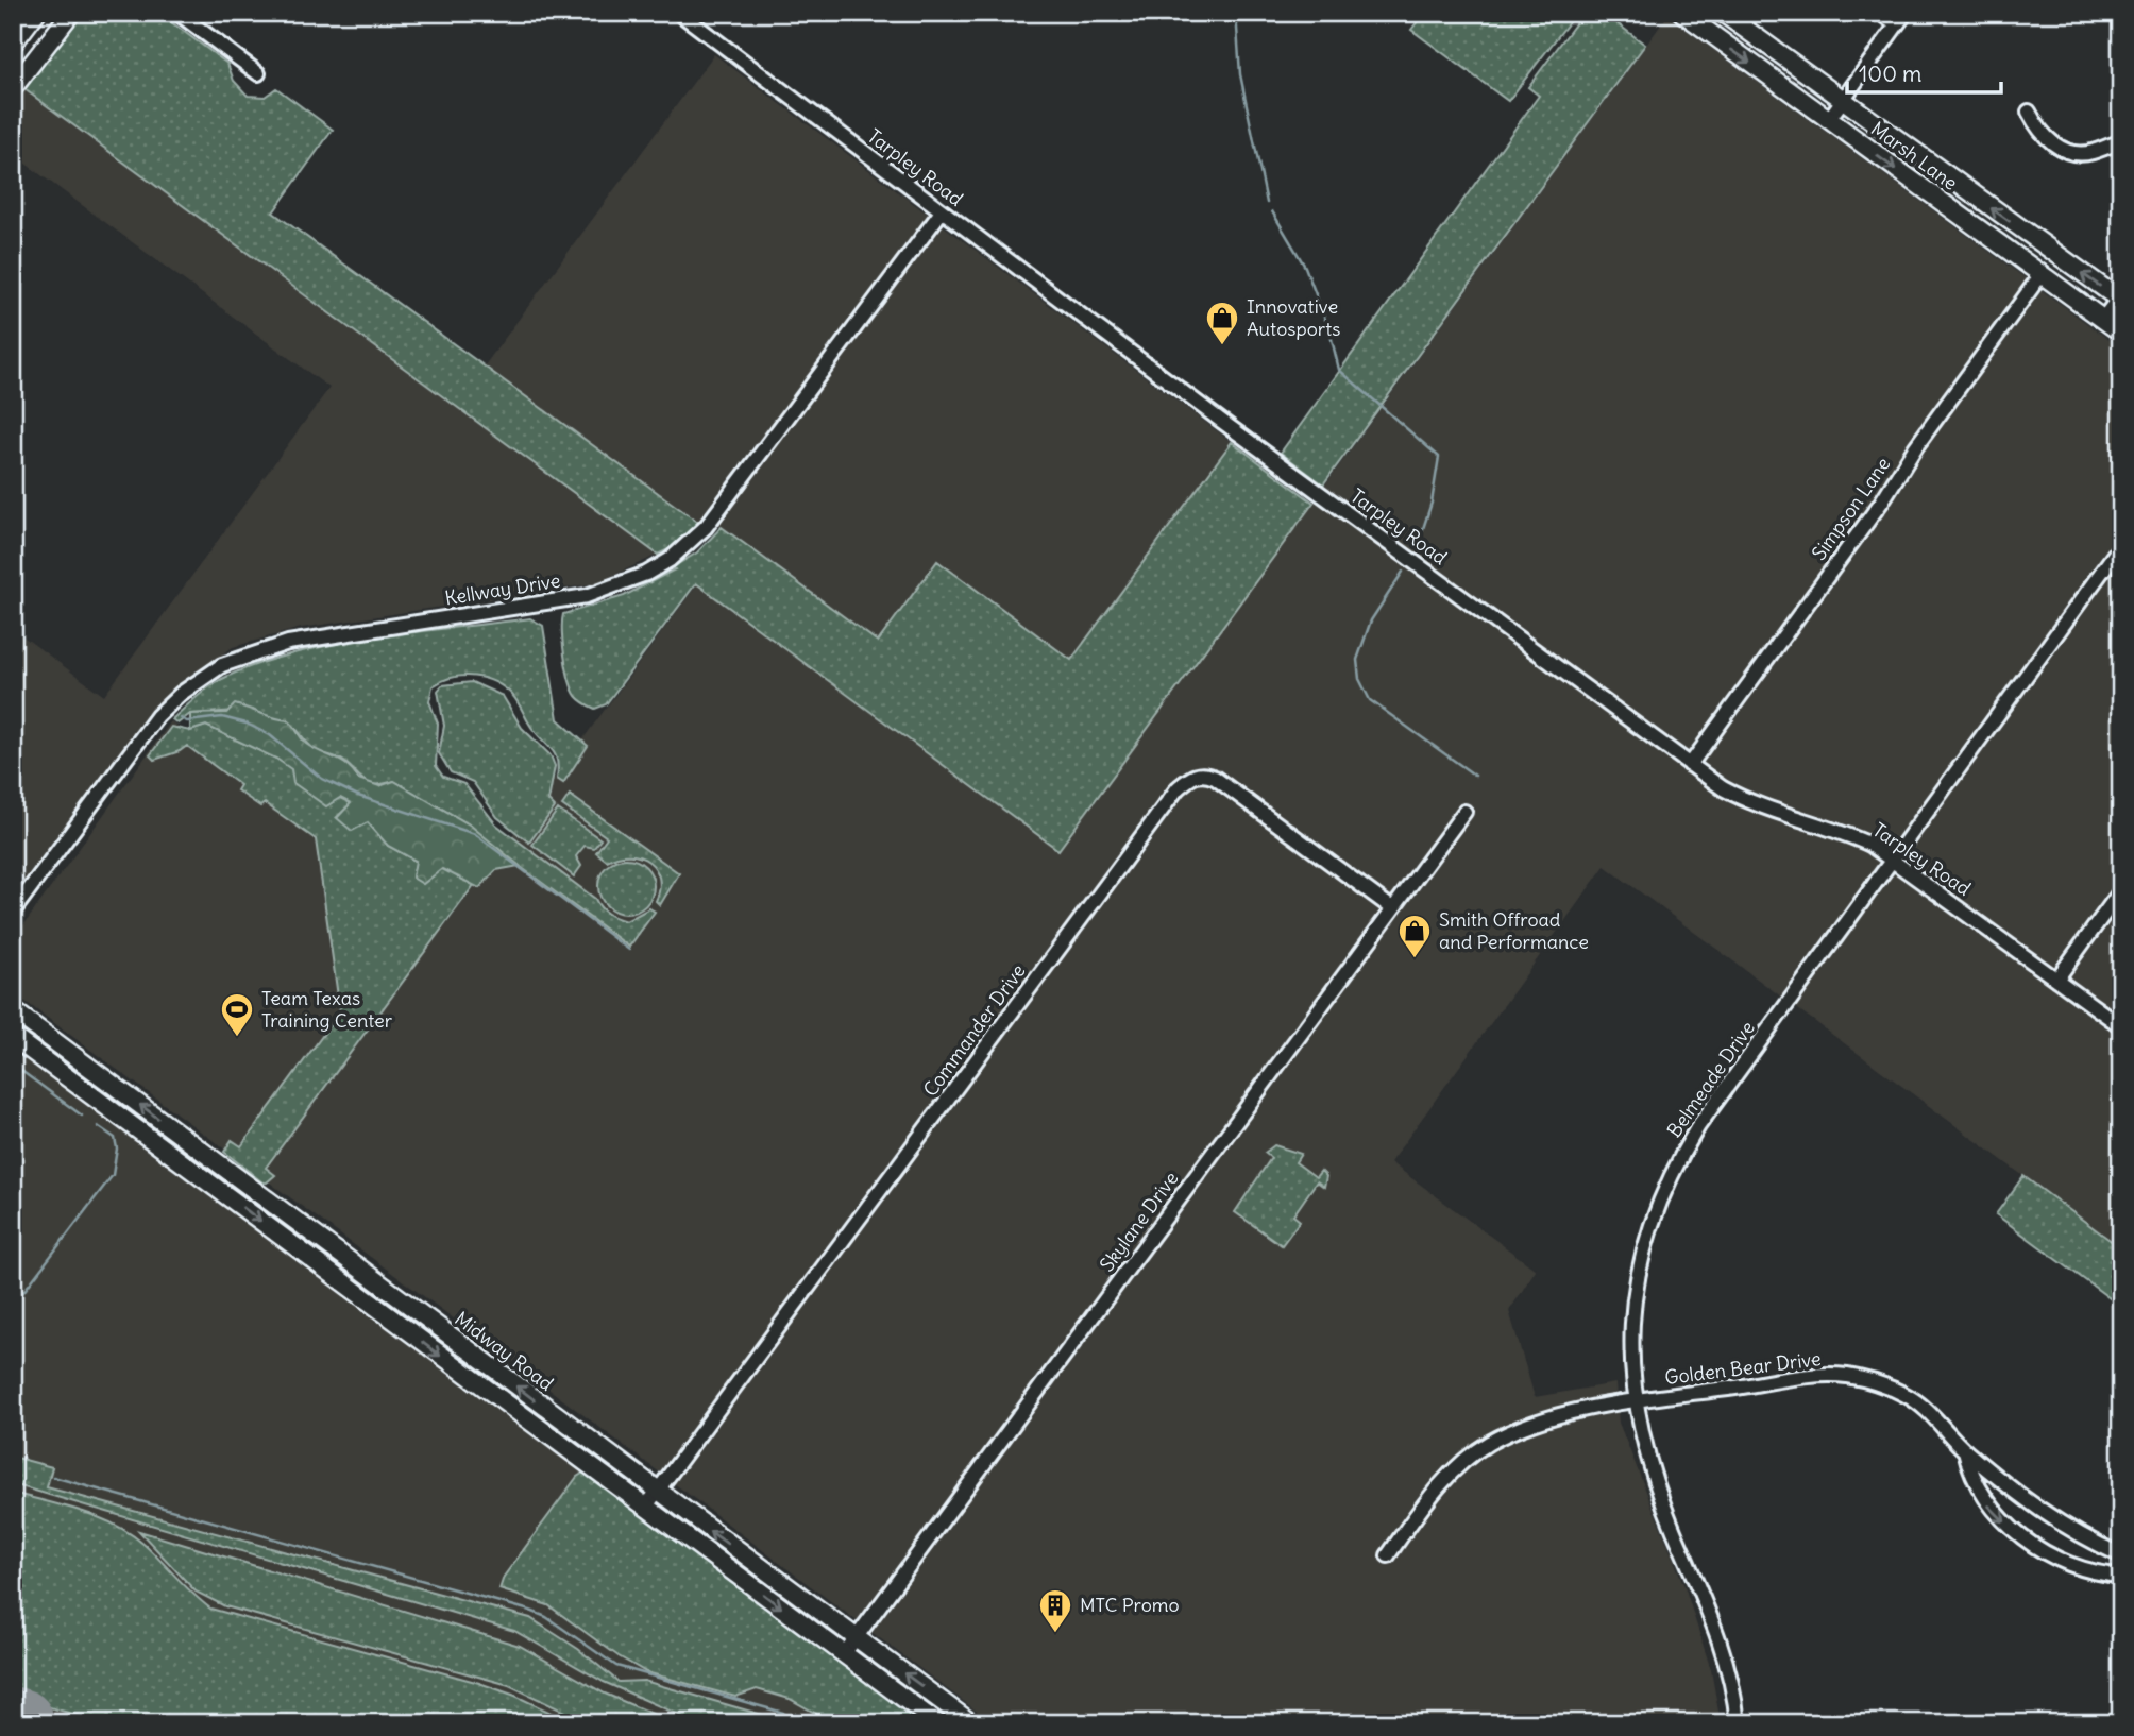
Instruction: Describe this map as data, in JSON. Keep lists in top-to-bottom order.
{
  "streets": {
    "main road": ["Marsh Lane", "Midway Road"],
    "street": [
      "Tarpley Road",
      "Simpson Lane",
      "Kellway Drive",
      "Commander Drive",
      "Belmeade Drive",
      "Skylane Drive",
      "Golden Bear Drive"
    ]
  },
  "crossings": [
    ["Marsh Lane", "Simpson Lane"],
    ["Tarpley Road", "Simpson Lane"],
    ["Tarpley Road", "Kellway Drive"],
    ["Tarpley Road", "Belmeade Drive"],
    ["Commander Drive", "Skylane Drive"],
    ["Commander Drive", "Midway Road"],
    ["Belmeade Drive", "Golden Bear Drive"],
    ["Skylane Drive", "Midway Road"]
  ],
  "places": {
    "shop": ["Innovative Autosports", "Smith Offroad and Performance"],
    "sports": ["Team Texas Training Center"],
    "building": ["MTC Promo"]
  },
  "scale_bar": "100 m"
}
